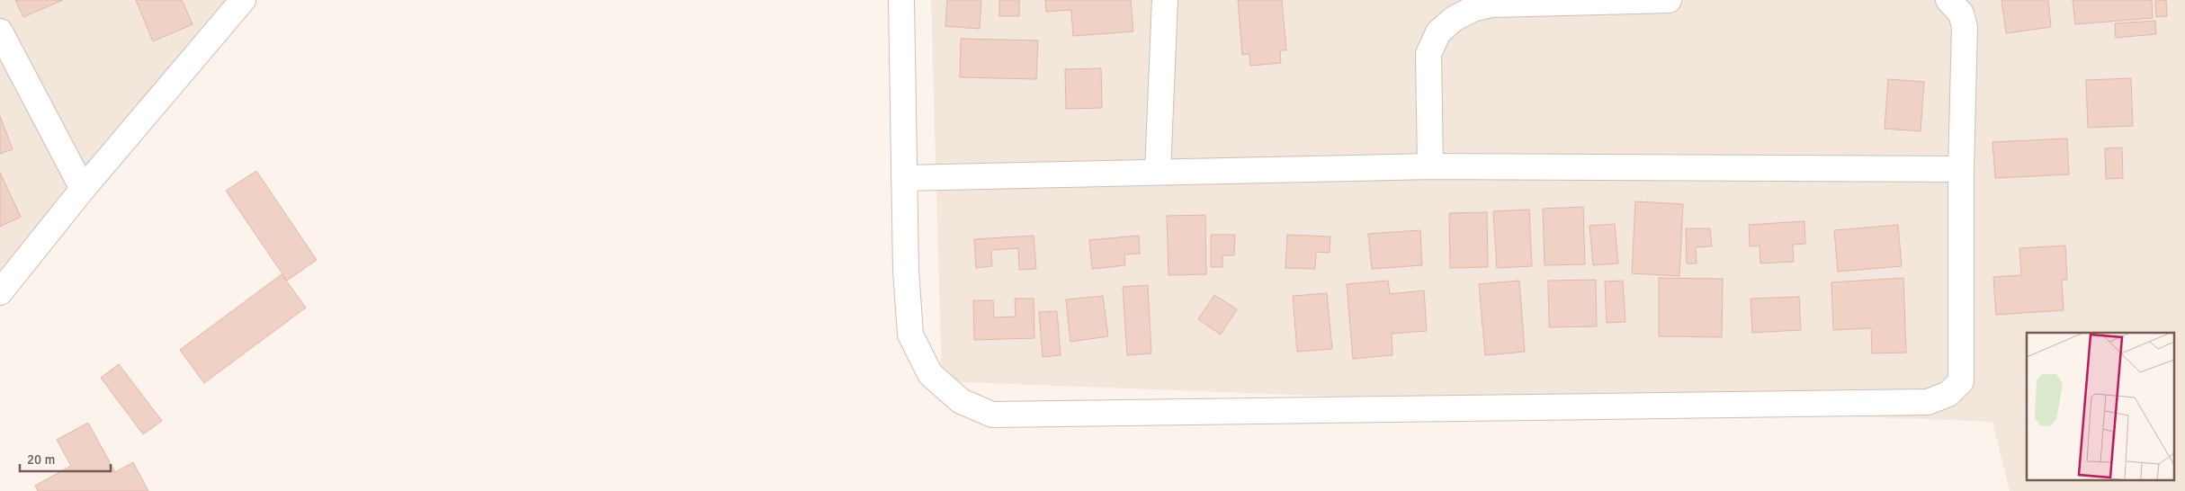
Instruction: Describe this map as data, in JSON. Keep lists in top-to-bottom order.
{
  "scale_bar": "20 m"
}
